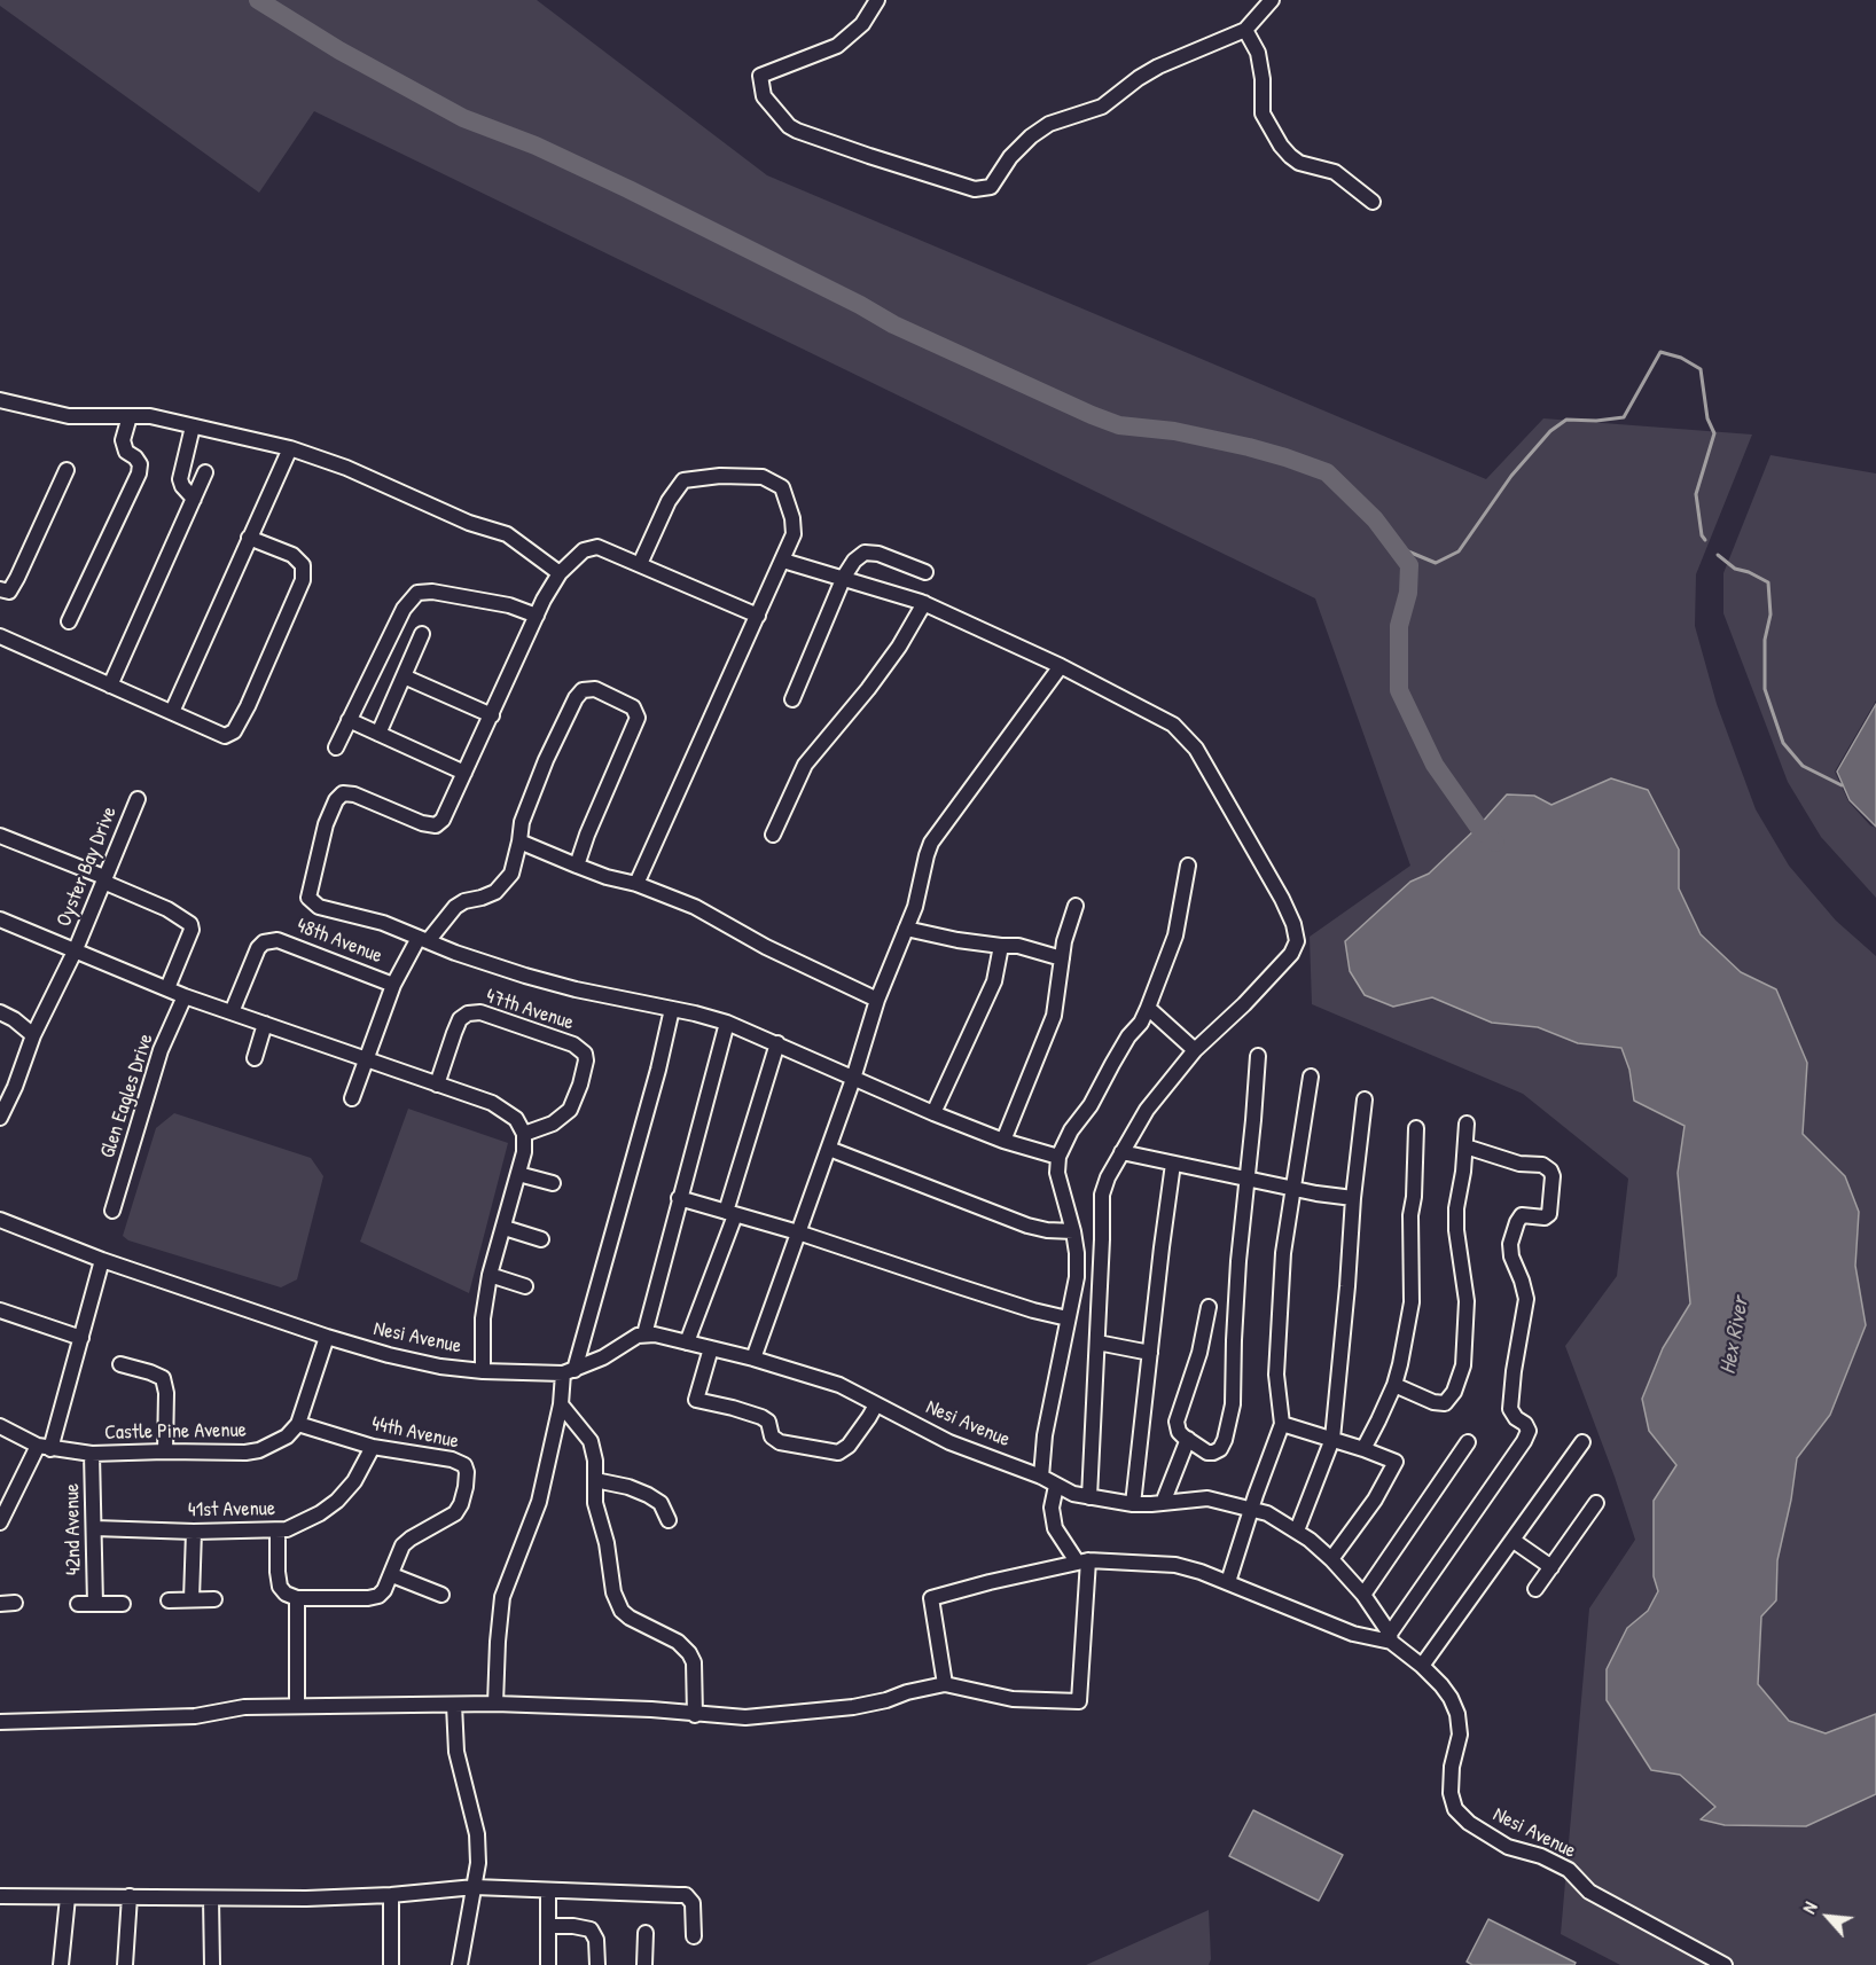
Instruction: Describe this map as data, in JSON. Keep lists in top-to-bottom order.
{
  "streets": {
    "street": [
      "Oyster Bay Drive",
      "48th Avenue",
      "47th Avenue",
      "Glen Eagles Drive",
      "Nesi Avenue",
      "Castle Pine Avenue",
      "44th Avenue",
      "41st Avenue",
      "42nd Avenue"
    ]
  },
  "crossings": [
    ["Castle Pine Avenue", "44th Avenue"],
    ["Castle Pine Avenue", "42nd Avenue"],
    ["44th Avenue", "41st Avenue"],
    ["41st Avenue", "42nd Avenue"]
  ],
  "water": ["Hex River"],
  "north": "top left"
}
